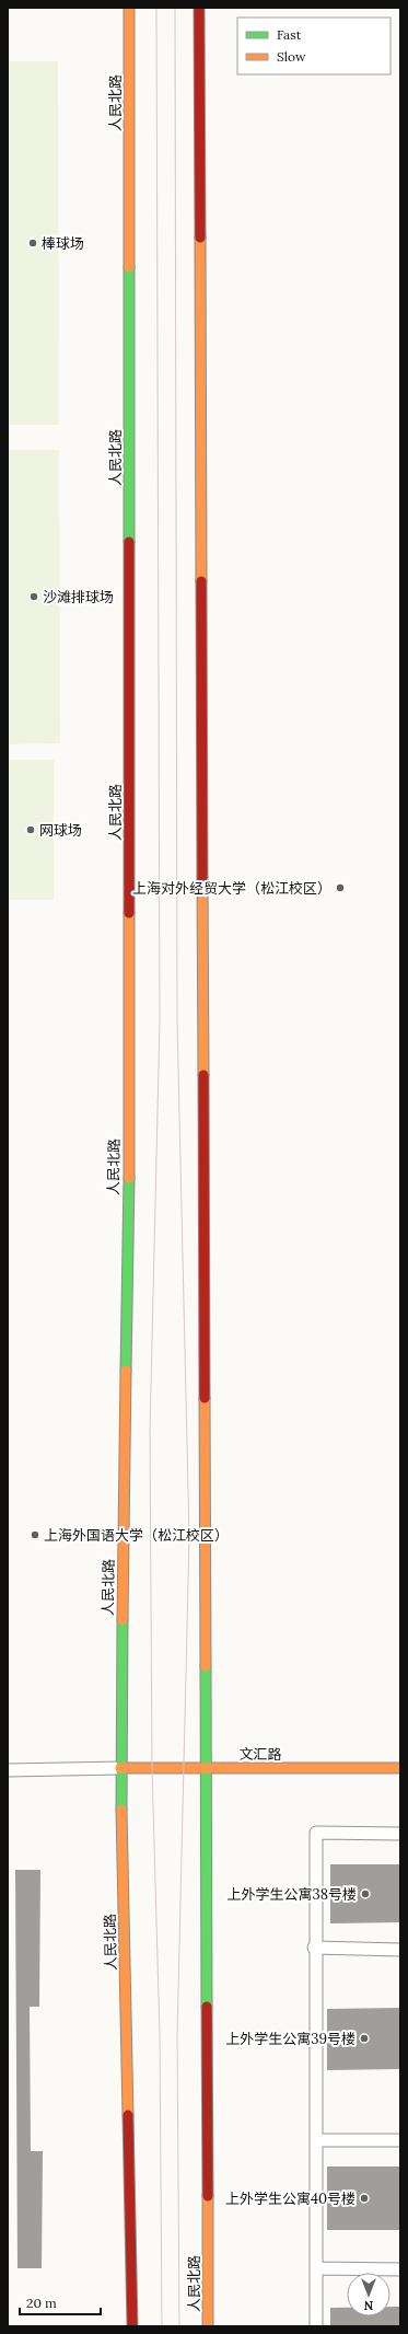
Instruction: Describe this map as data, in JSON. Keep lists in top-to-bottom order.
{
  "streets": {
    "main road": ["人民北路", "文汇路"]
  },
  "crossings": [
    ["人民北路", "文汇路"]
  ],
  "places": [
    "棒球场",
    "沙滩排球场",
    "网球场",
    "上海对外经贸大学（松江校区）",
    "上海外国语大学（松江校区）",
    "上外学生公寓38号楼",
    "上外学生公寓39号楼",
    "上外学生公寓40号楼"
  ],
  "legend": ["Fast", "Slow"],
  "scale_bar": "20 m",
  "north": "bottom"
}
